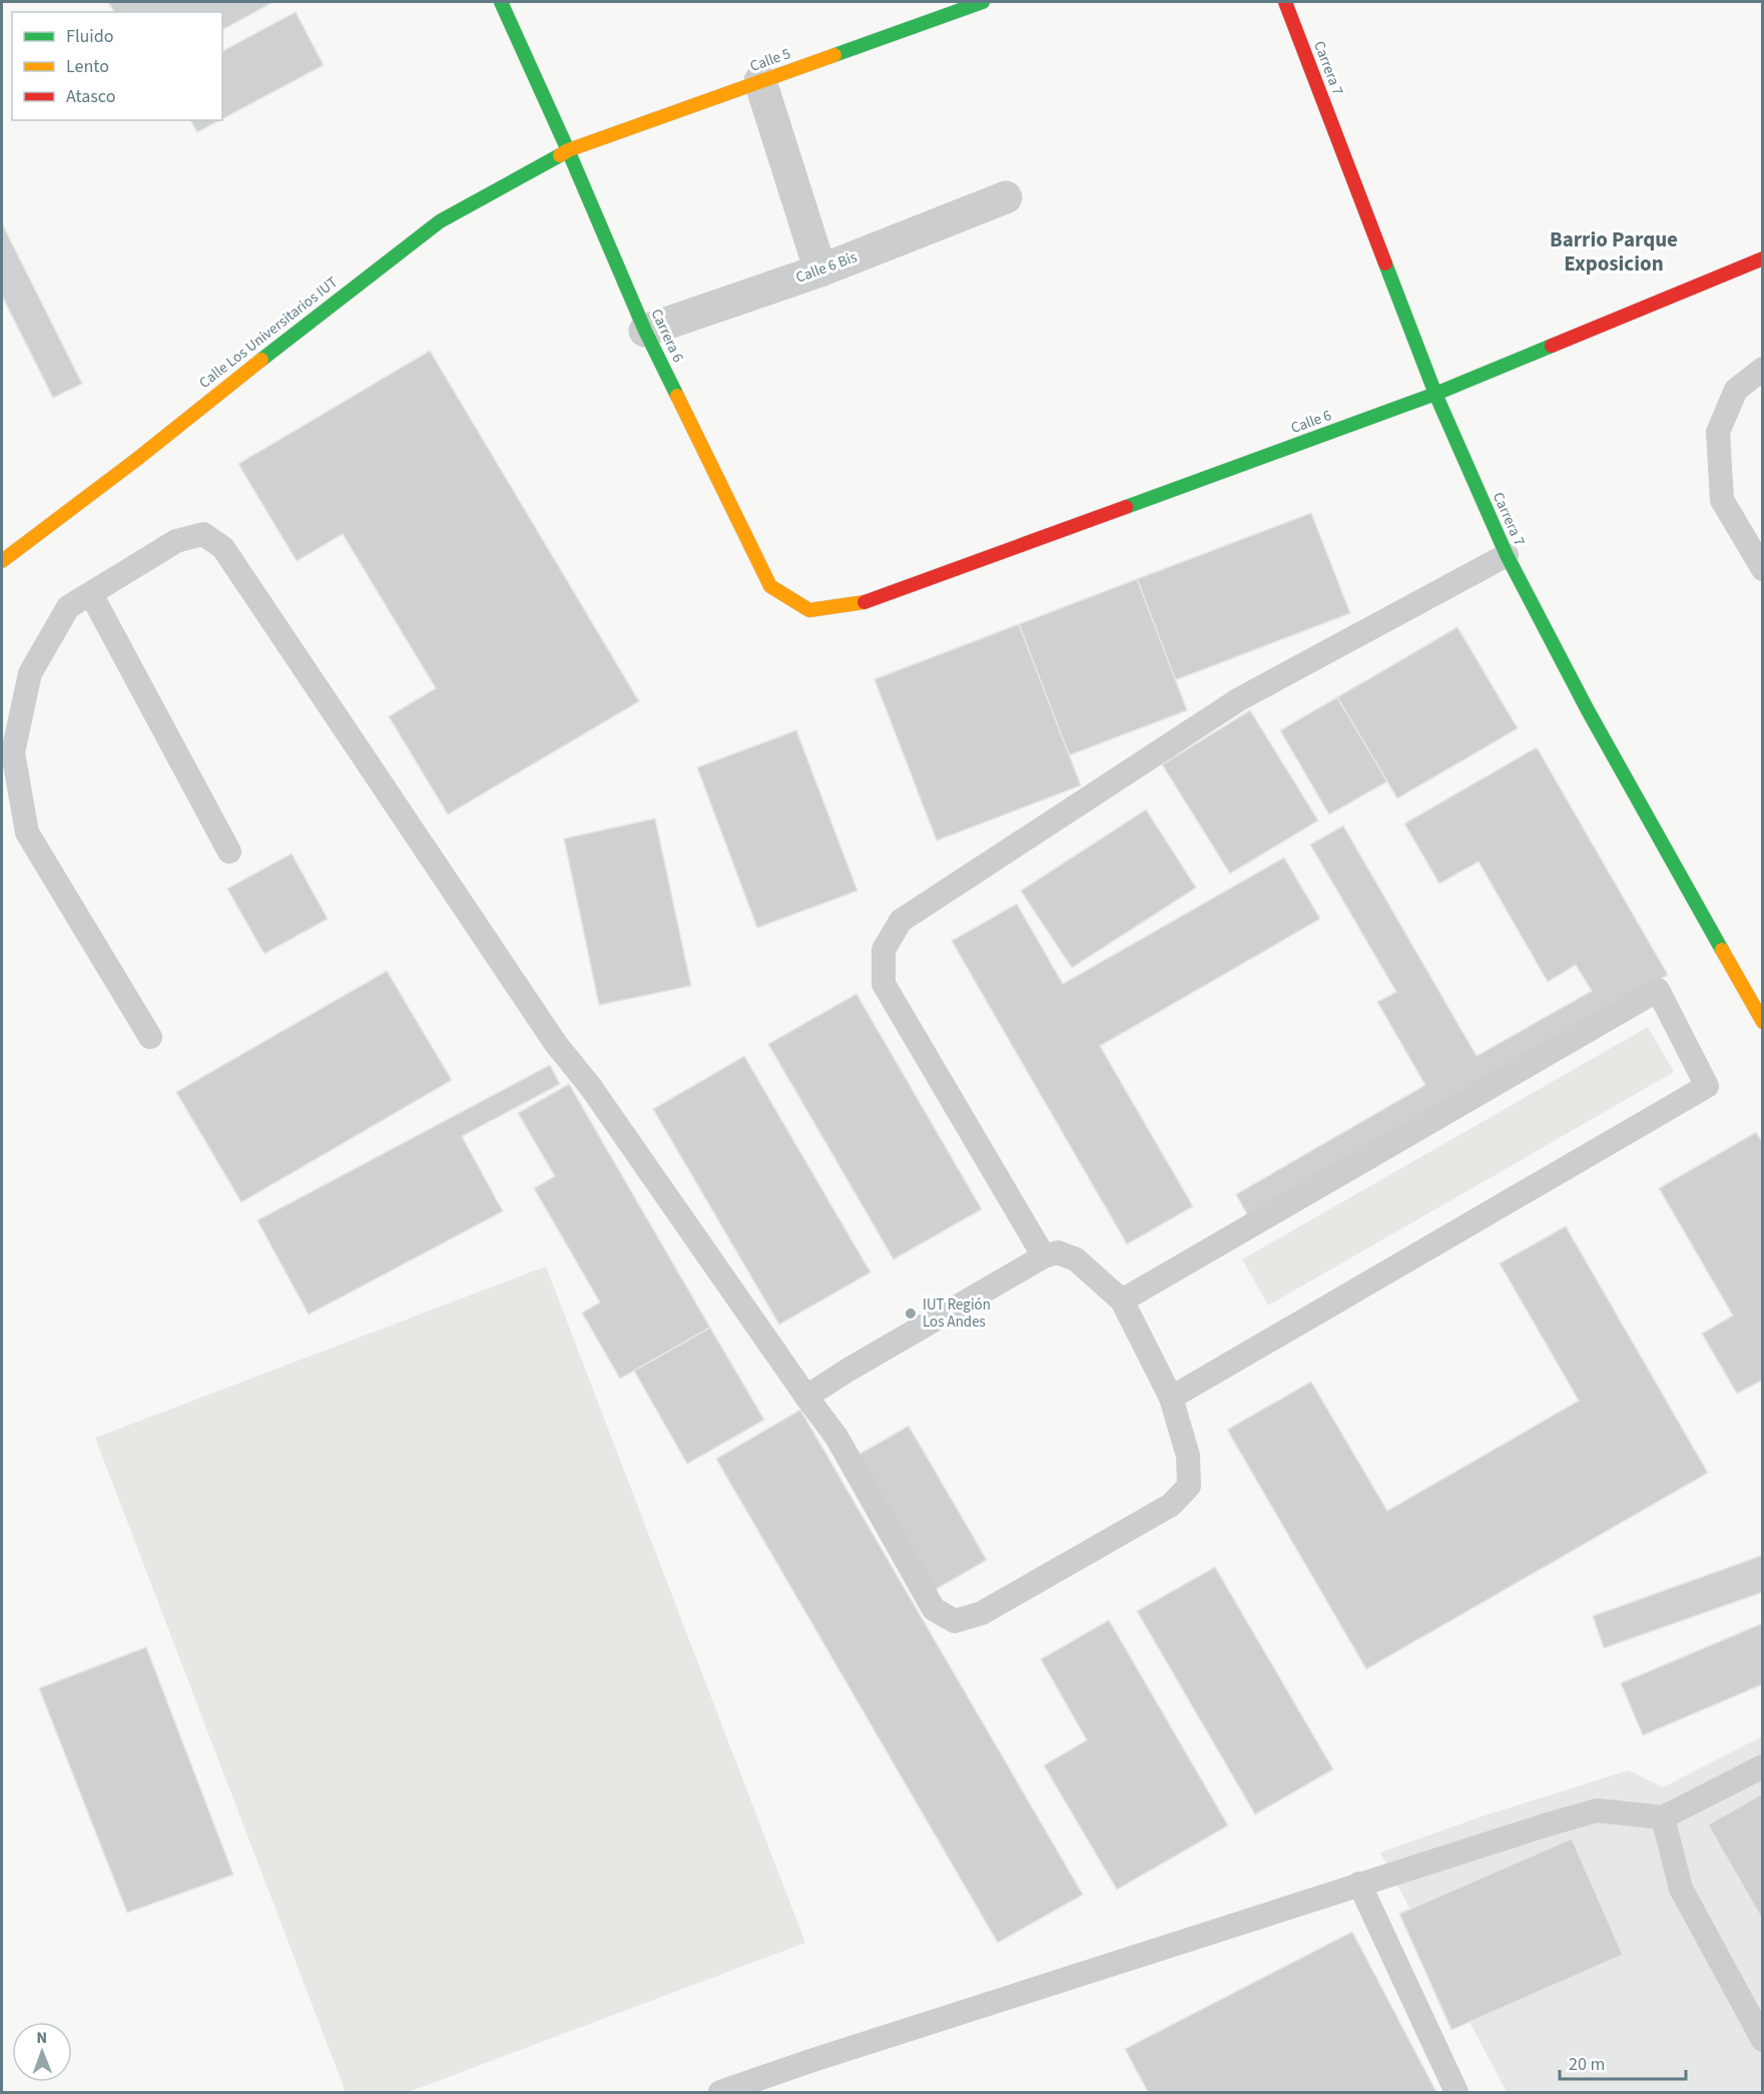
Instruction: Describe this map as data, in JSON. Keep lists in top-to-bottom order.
{
  "streets": {
    "street": [
      "Calle 5",
      "Carrera 7",
      "Calle 6 Bis",
      "Calle Los Universitarios IUT",
      "Carrera 6",
      "Calle 6"
    ]
  },
  "crossings": [
    ["Calle 5", "Calle Los Universitarios IUT"],
    ["Calle 5", "Carrera 6"],
    ["Carrera 7", "Calle 6"],
    ["Calle 6 Bis", "Carrera 6"],
    ["Calle Los Universitarios IUT", "Carrera 6"],
    ["Carrera 6", "Calle 6"]
  ],
  "districts": ["Barrio Parque Exposicion"],
  "places": ["IUT Región Los Andes"],
  "legend": ["Fluido", "Lento", "Atasco"],
  "scale_bar": "20 m",
  "north": "top"
}
